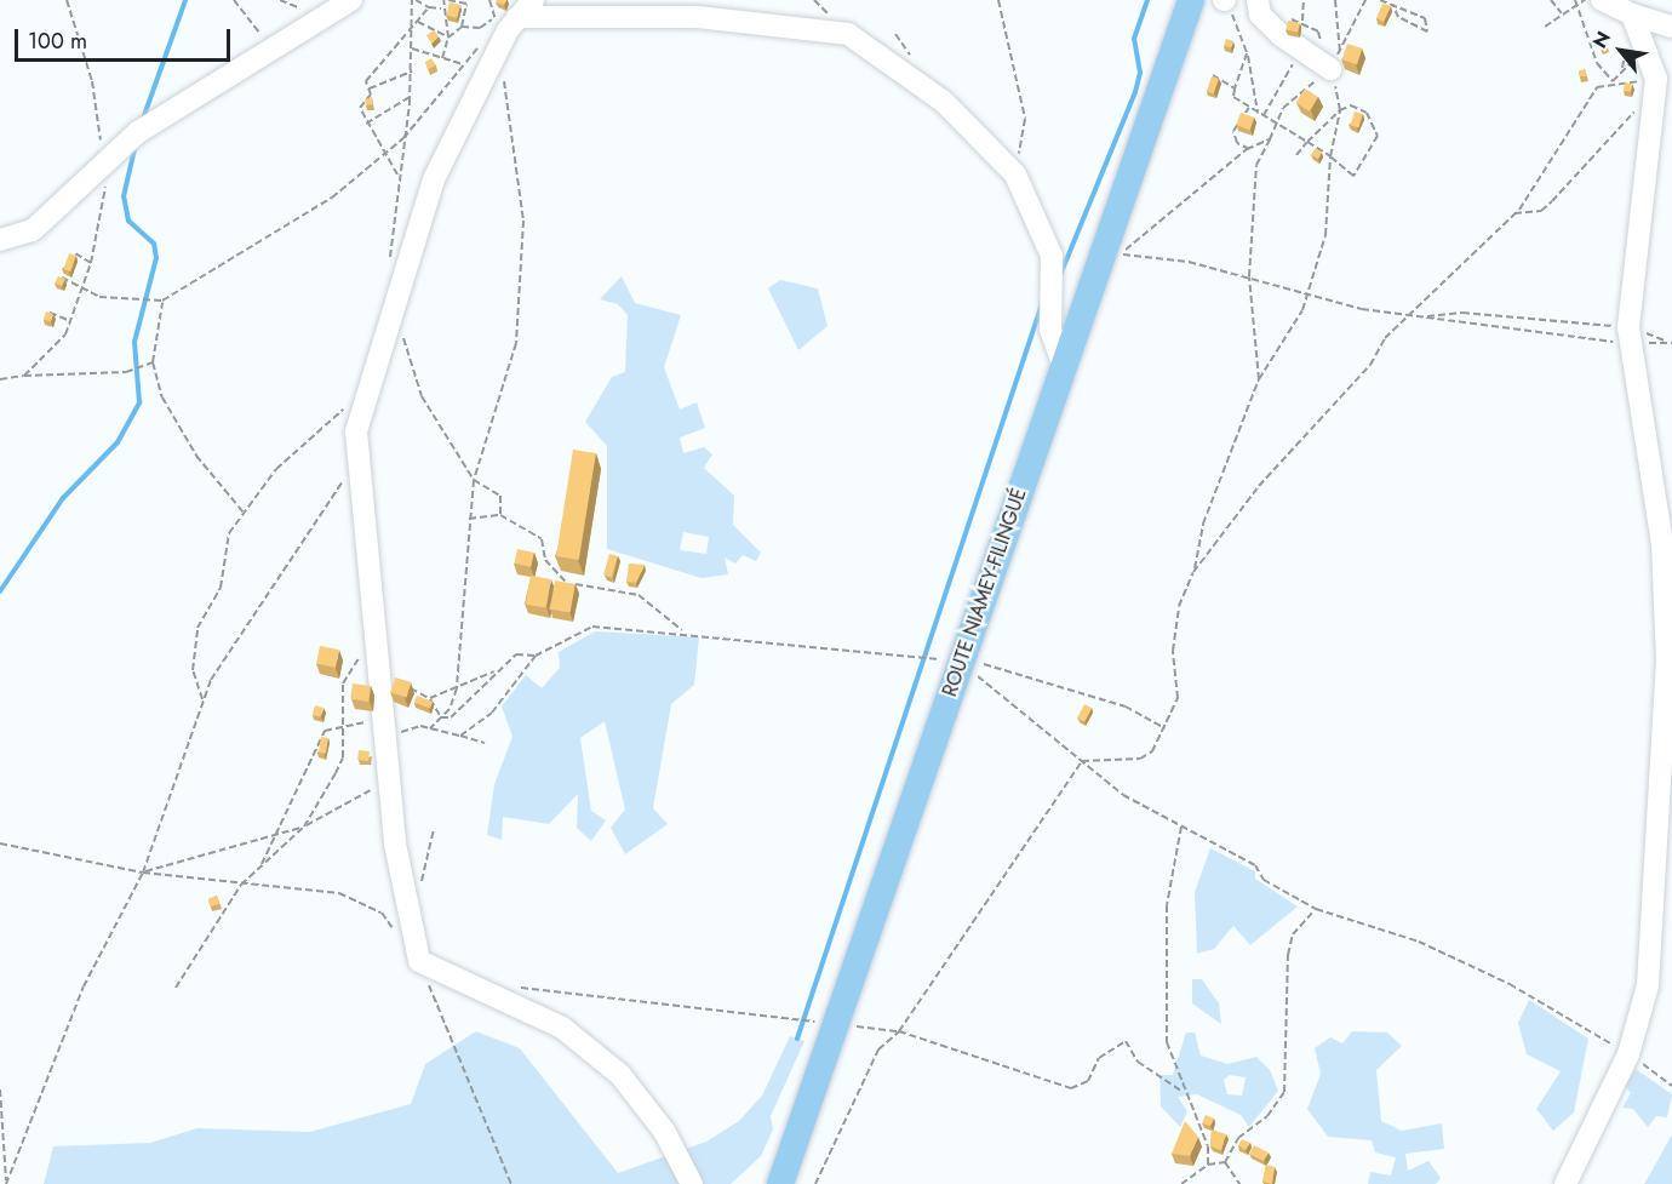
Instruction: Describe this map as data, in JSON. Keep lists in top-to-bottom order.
{
  "streets": {
    "main road": ["ROUTE NIAMEY-FILINGUÉ"]
  },
  "scale_bar": "100 m",
  "north": "top left"
}
